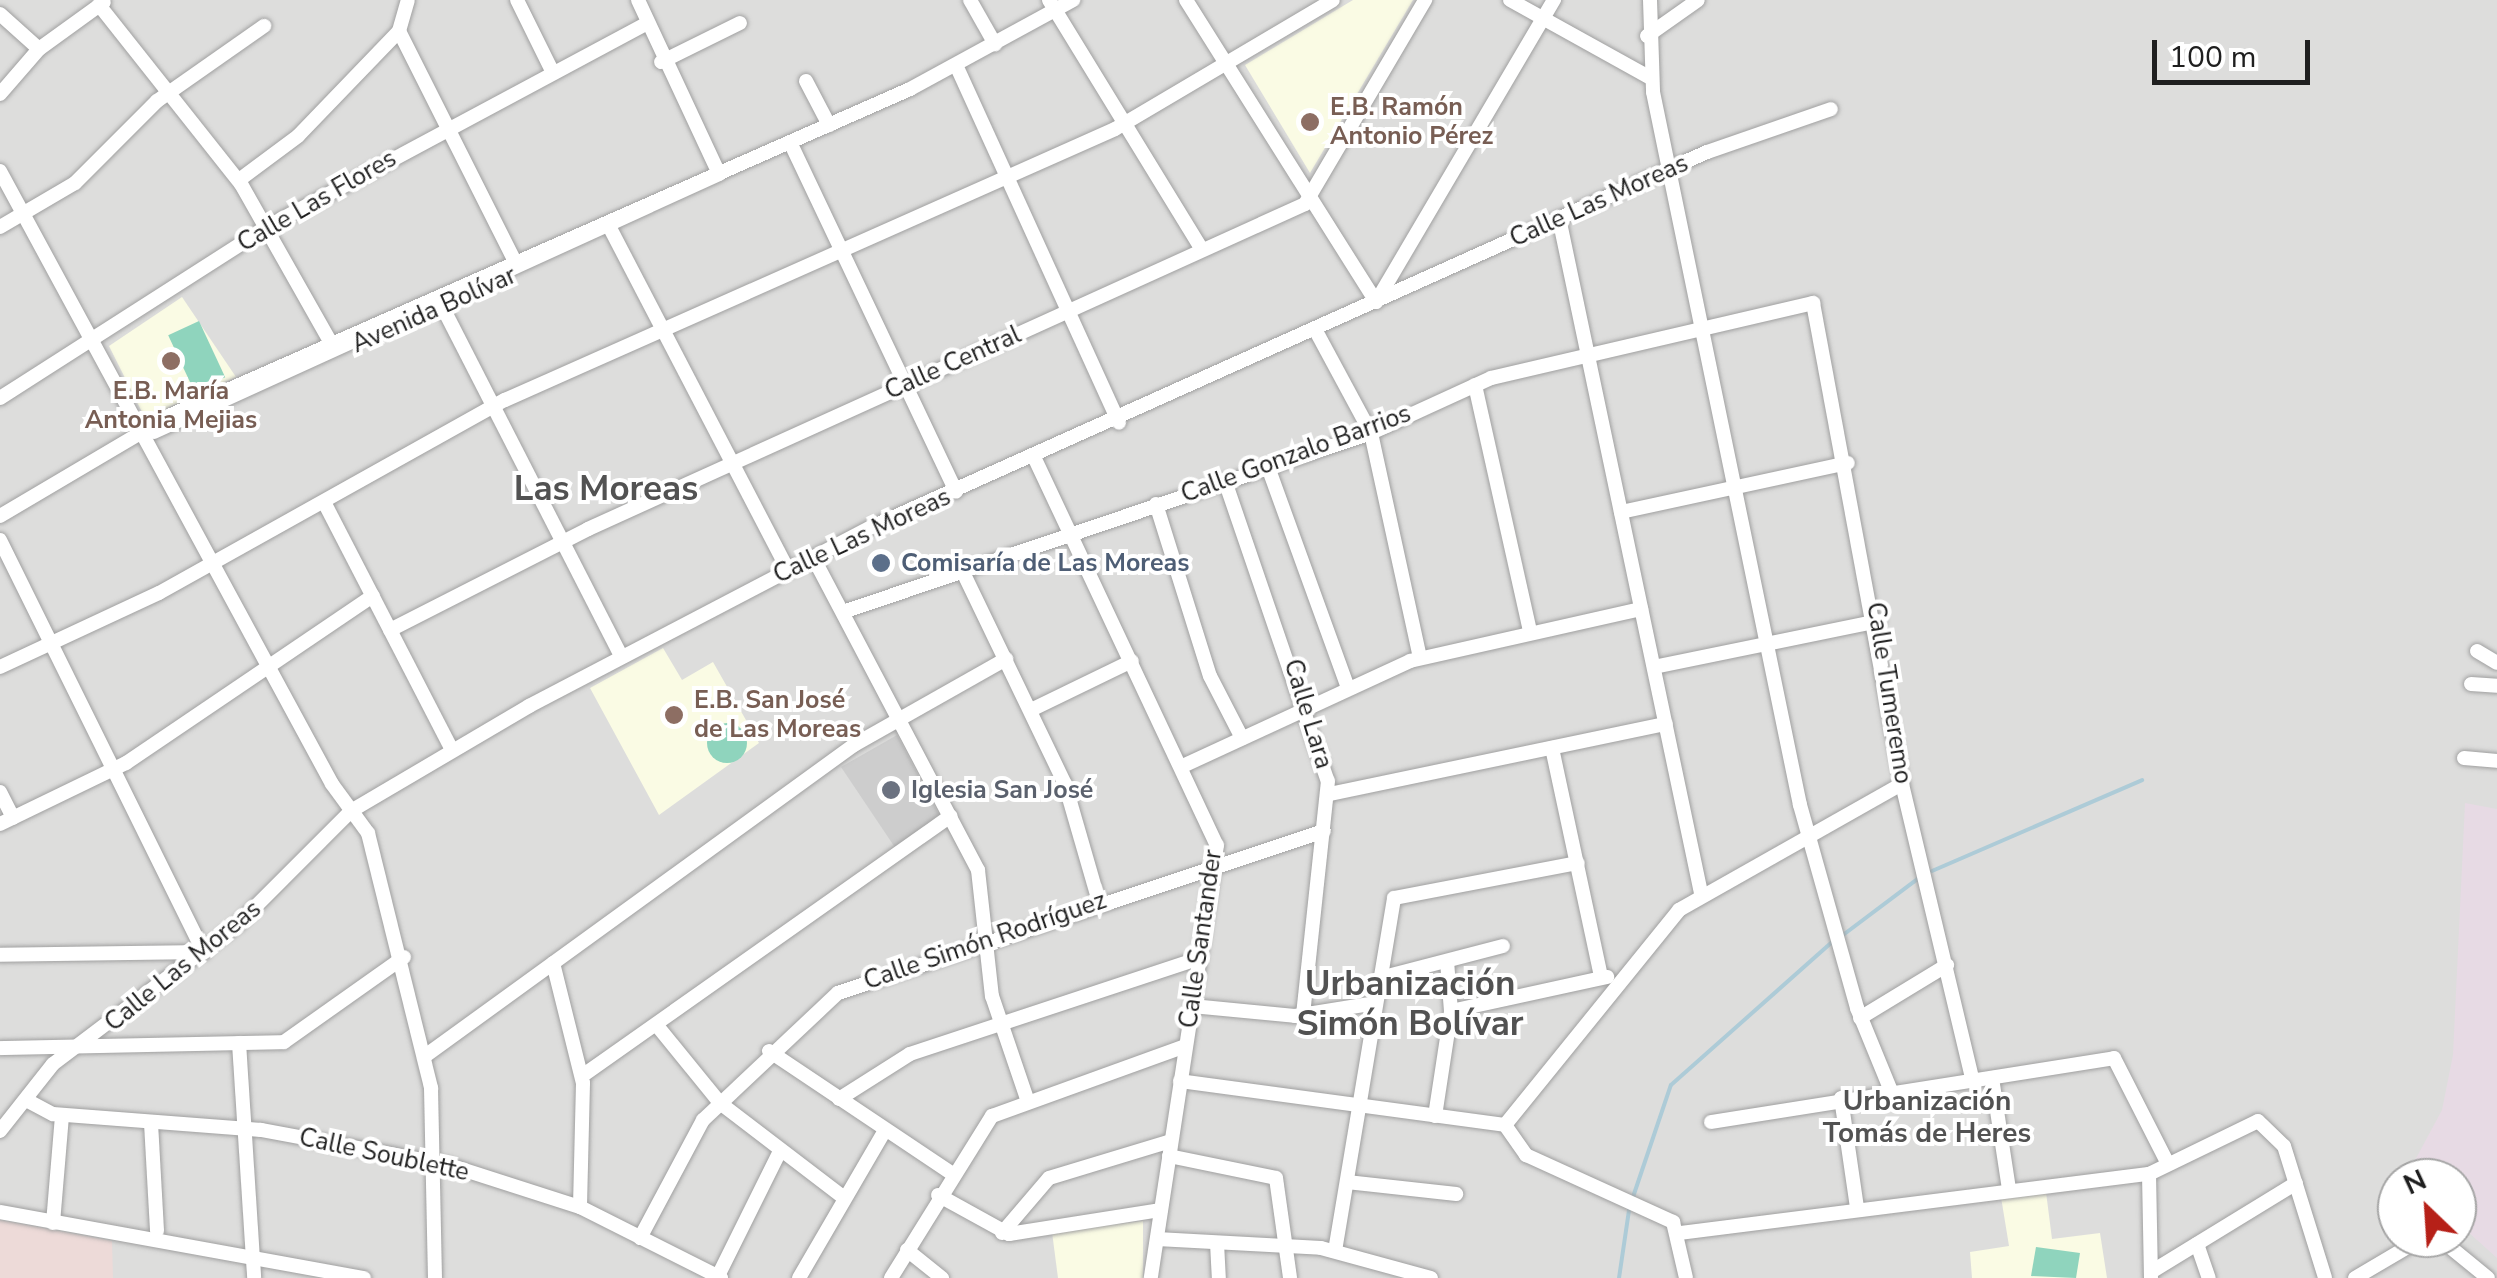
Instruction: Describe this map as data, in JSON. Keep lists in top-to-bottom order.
{
  "streets": {
    "street": [
      "Calle Las Flores",
      "Calle Las Moreas",
      "Avenida Bolívar",
      "Calle Central",
      "Calle Gonzalo Barrios",
      "Calle Tumeremo",
      "Calle Lara",
      "Calle Santander",
      "Calle Simón Rodríguez",
      "Calle Soublette"
    ]
  },
  "crossings": [
    ["Calle Las Moreas", "Calle Santander"],
    ["Calle Las Moreas", "Calle Soublette"],
    ["Calle Gonzalo Barrios", "Calle Tumeremo"],
    ["Calle Gonzalo Barrios", "Calle Lara"],
    ["Calle Gonzalo Barrios", "Calle Santander"],
    ["Calle Lara", "Calle Simón Rodríguez"],
    ["Calle Santander", "Calle Simón Rodríguez"],
    ["Calle Simón Rodríguez", "Calle Soublette"]
  ],
  "districts": ["Las Moreas", "Urbanización Simón Bolívar", "Urbanización Tomás de Heres"],
  "places": [
    "E.B. Ramón Antonio Pérez",
    "E.B. María Antonia Mejias",
    "Comisaría de Las Moreas",
    "E.B. San José de Las Moreas",
    "Iglesia San José"
  ],
  "scale_bar": "100 m",
  "north": "top left"
}
